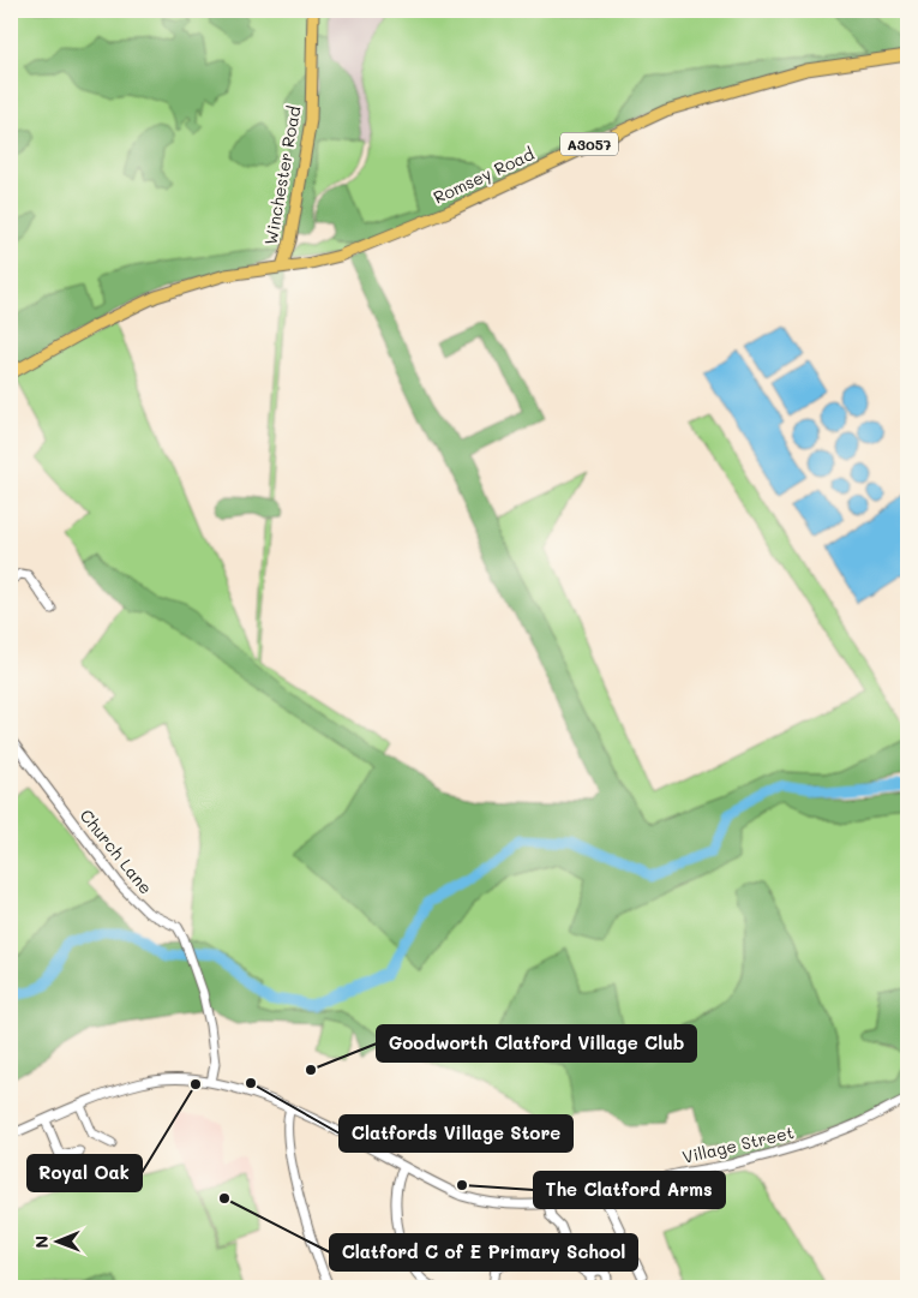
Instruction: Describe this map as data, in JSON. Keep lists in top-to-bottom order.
{
  "streets": {
    "main road": ["A3057", "Winchester Road", "Romsey Road"],
    "street": ["Church Lane", "Village Street"]
  },
  "crossings": [
    ["Winchester Road", "Romsey Road"],
    ["Church Lane", "Village Street"]
  ],
  "places": [
    "Goodworth Clatford Village Club",
    "Clatfords Village Store",
    "Royal Oak",
    "The Clatford Arms",
    "Clatford C of E Primary School"
  ],
  "north": "left"
}
